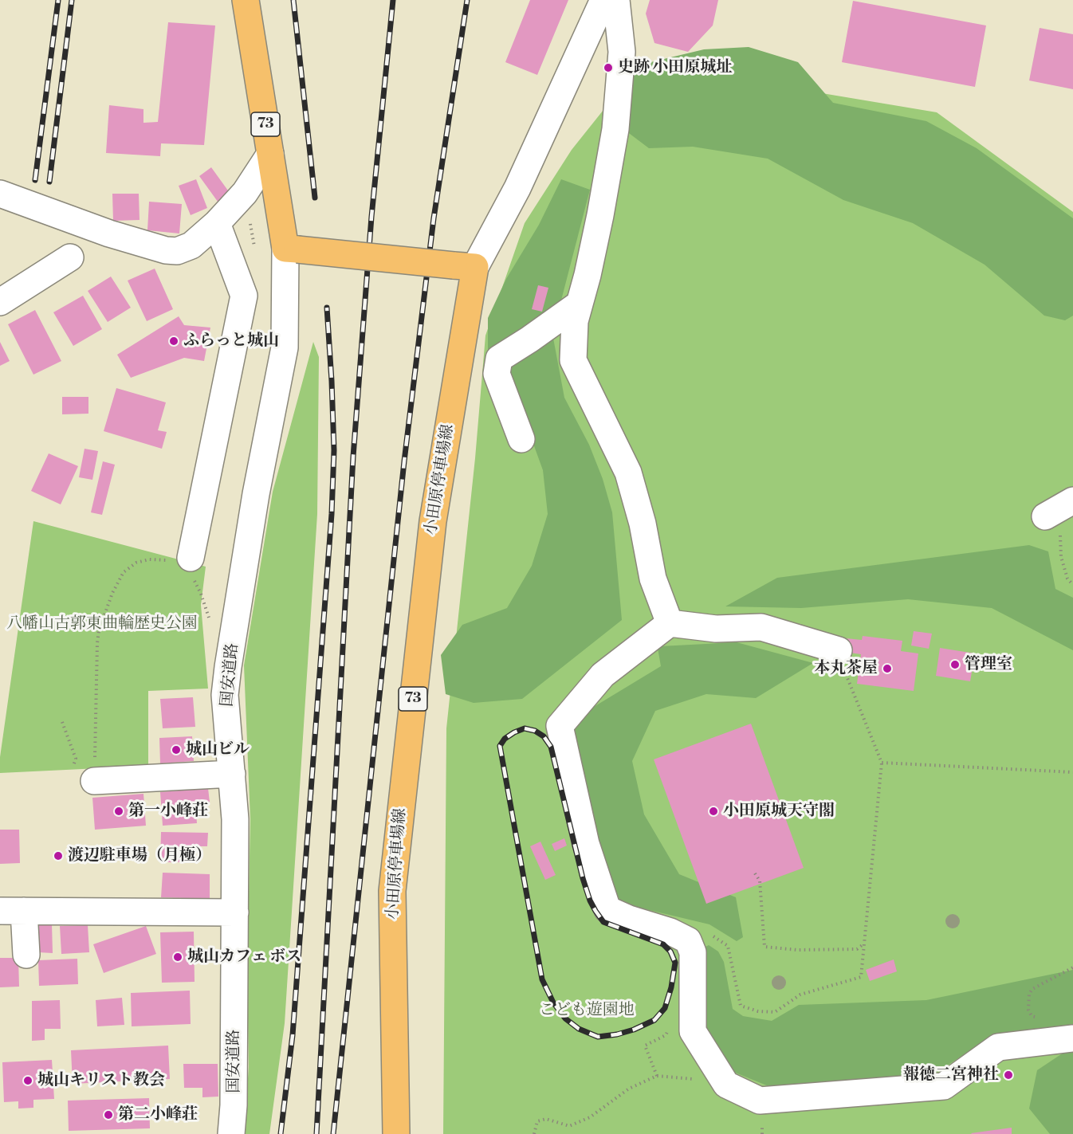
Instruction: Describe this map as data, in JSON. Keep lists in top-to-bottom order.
{
  "streets": {
    "main road": ["73", "小田原停車場線"],
    "street": ["国安道路"]
  },
  "crossings": [
    ["73", "国安道路"]
  ],
  "parks": ["八幡山古郭東曲輪歴史公園", "こども遊園地"],
  "places": [
    "史跡 小田原城址",
    "ふらっと城山",
    "管理室",
    "本丸茶屋",
    "城山ビル",
    "第一小峰荘",
    "小田原城天守閣",
    "渡辺駐車場（月極）",
    "城山カフェ ボス",
    "報徳二宮神社",
    "城山キリスト教会",
    "第二小峰荘"
  ]
}
